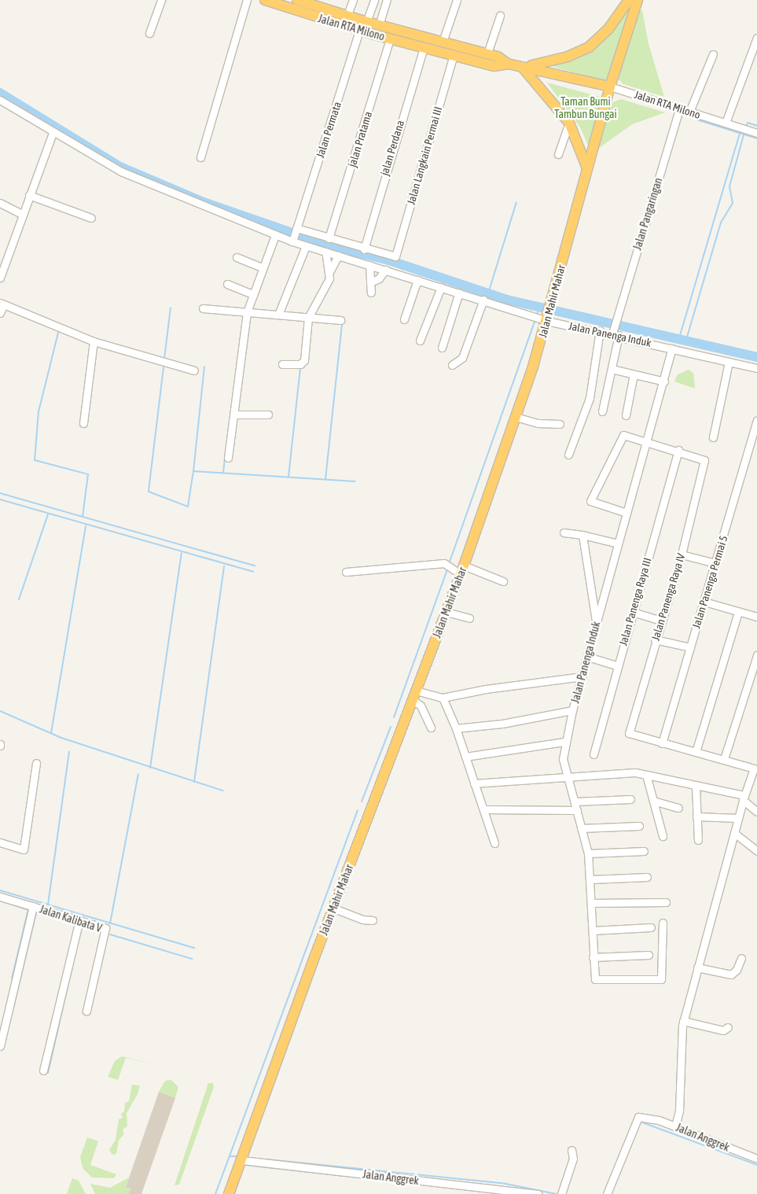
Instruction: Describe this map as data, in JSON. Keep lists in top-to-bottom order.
{
  "streets": {
    "highway": ["Jalan RTA Milono", "Jalan Mahir Mahar"],
    "street": [
      "Jalan Permata",
      "jalan Pratama",
      "jalan Perdana",
      "Jalan Langkain Permai III",
      "Jalan Pangaringan",
      "Jalan Panenga Induk",
      "Jalan Panenga Permai 5",
      "Jalan Panenga Raya IV",
      "Jalan Panenga Raya III",
      "Jalan Kalibata V",
      "Jalan Anggrek"
    ]
  },
  "crossings": [
    ["Jalan RTA Milono", "Jalan Permata"],
    ["Jalan RTA Milono", "jalan Pratama"],
    ["Jalan RTA Milono", "jalan Perdana"],
    ["Jalan RTA Milono", "Jalan Langkain Permai III"],
    ["Jalan RTA Milono", "Jalan Pangaringan"],
    ["Jalan RTA Milono", "Jalan Mahir Mahar"],
    ["Jalan Permata", "Jalan Panenga Induk"],
    ["jalan Perdana", "Jalan Langkain Permai III"],
    ["Jalan Pangaringan", "Jalan Panenga Induk"],
    ["Jalan Mahir Mahar", "Jalan Panenga Induk"],
    ["Jalan Mahir Mahar", "Jalan Anggrek"],
    ["Jalan Panenga Permai 5", "Jalan Panenga Raya IV"],
    ["Jalan Panenga Raya IV", "Jalan Panenga Raya III"]
  ],
  "parks": ["Taman Bumi Tambun Bungai"]
}
